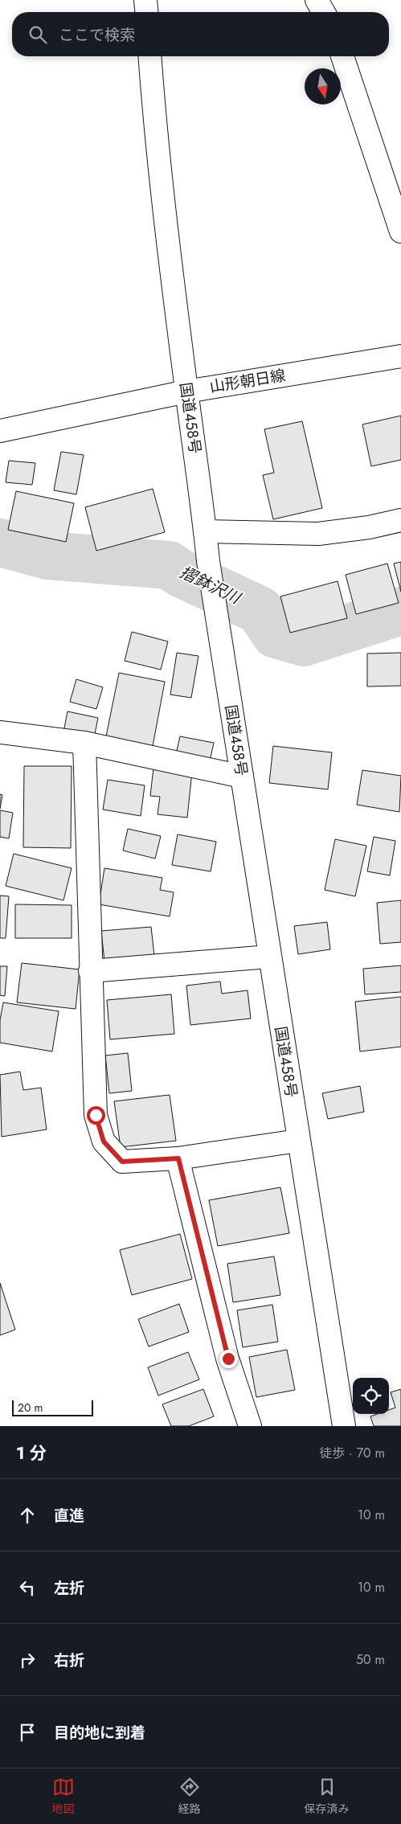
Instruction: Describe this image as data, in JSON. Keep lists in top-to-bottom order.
{
  "streets": {
    "main road": ["山形朝日線", "国道458号"]
  },
  "crossings": [
    ["山形朝日線", "国道458号"]
  ],
  "water": ["摺鉢沢川"],
  "scale_bar": "20 m",
  "north": "bottom",
  "page": {
    "search": "ここで検索",
    "scale": "20 m",
    "heading": ["1 分", "徒歩 · 70 m"],
    "list": [
      ["直進", "10 m"],
      ["左折", "10 m"],
      ["右折", "50 m"],
      "目的地に到着"
    ],
    "nav": ["地図", "経路", "保存済み"]
  }
}
